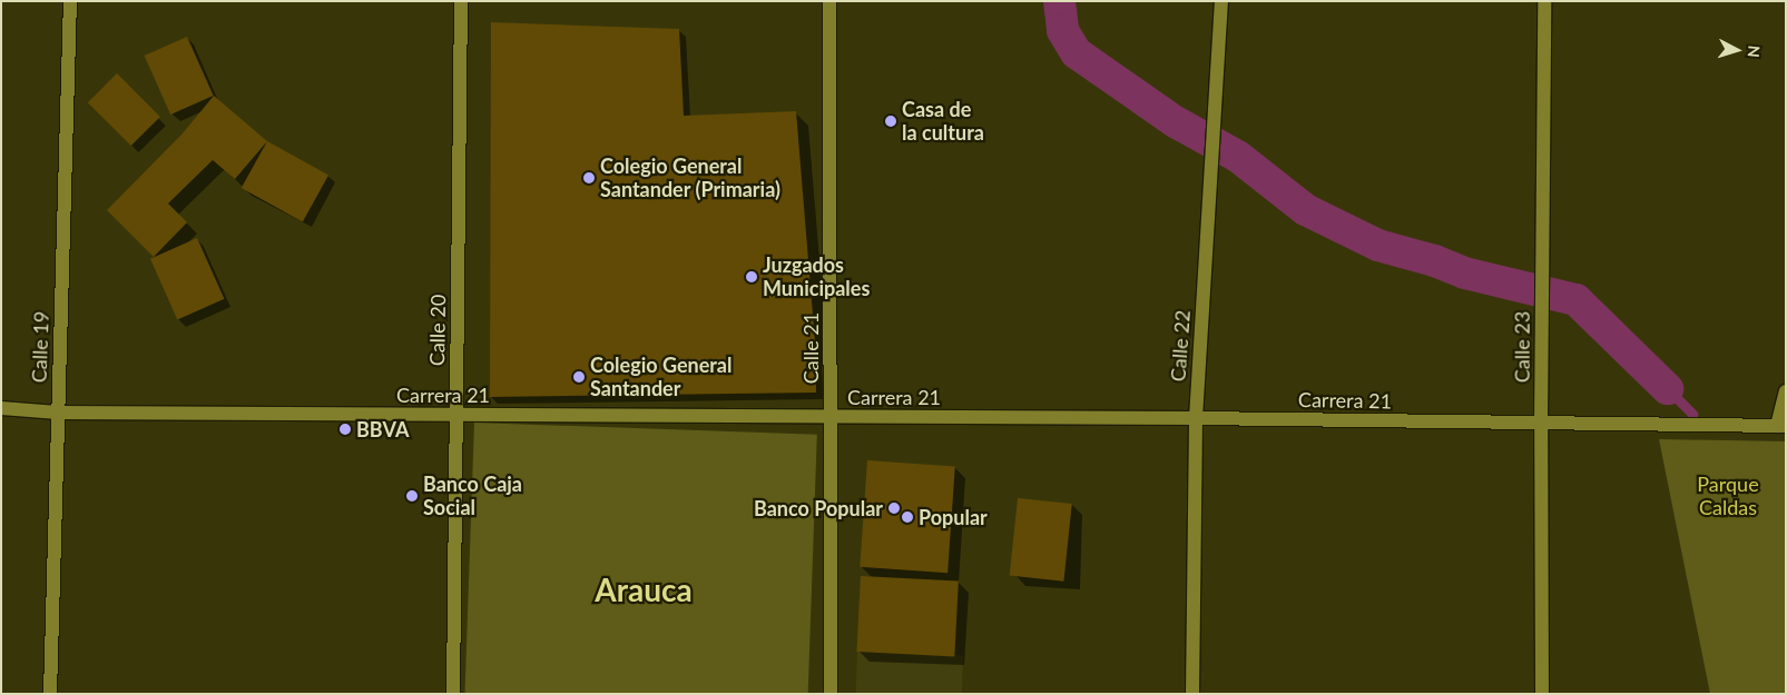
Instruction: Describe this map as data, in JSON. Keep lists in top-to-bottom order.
{
  "streets": {
    "street": [
      "Calle 20",
      "Calle 22",
      "Calle 19",
      "Calle 23",
      "Calle 21",
      "Carrera 21"
    ]
  },
  "crossings": [
    ["Calle 20", "Carrera 21"],
    ["Calle 22", "Carrera 21"],
    ["Calle 19", "Carrera 21"],
    ["Calle 23", "Carrera 21"],
    ["Calle 21", "Carrera 21"]
  ],
  "districts": ["Arauca"],
  "parks": ["Parque Caldas"],
  "places": [
    "Casa de la cultura",
    "Colegio General Santander (Primaria)",
    "Juzgados Municipales",
    "Colegio General Santander",
    "BBVA",
    "Banco Caja Social",
    "Banco Popular",
    "Popular"
  ],
  "north": "right"
}
